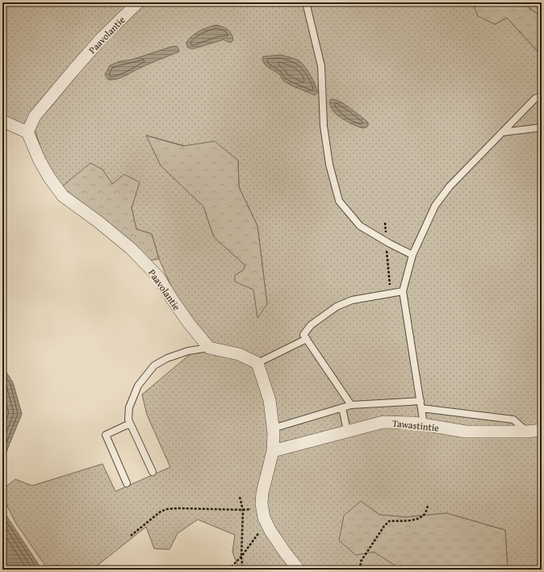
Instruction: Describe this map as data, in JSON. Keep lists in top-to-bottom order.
{
  "streets": {
    "street": ["Paavolantie", "Tawastintie"]
  }
}
